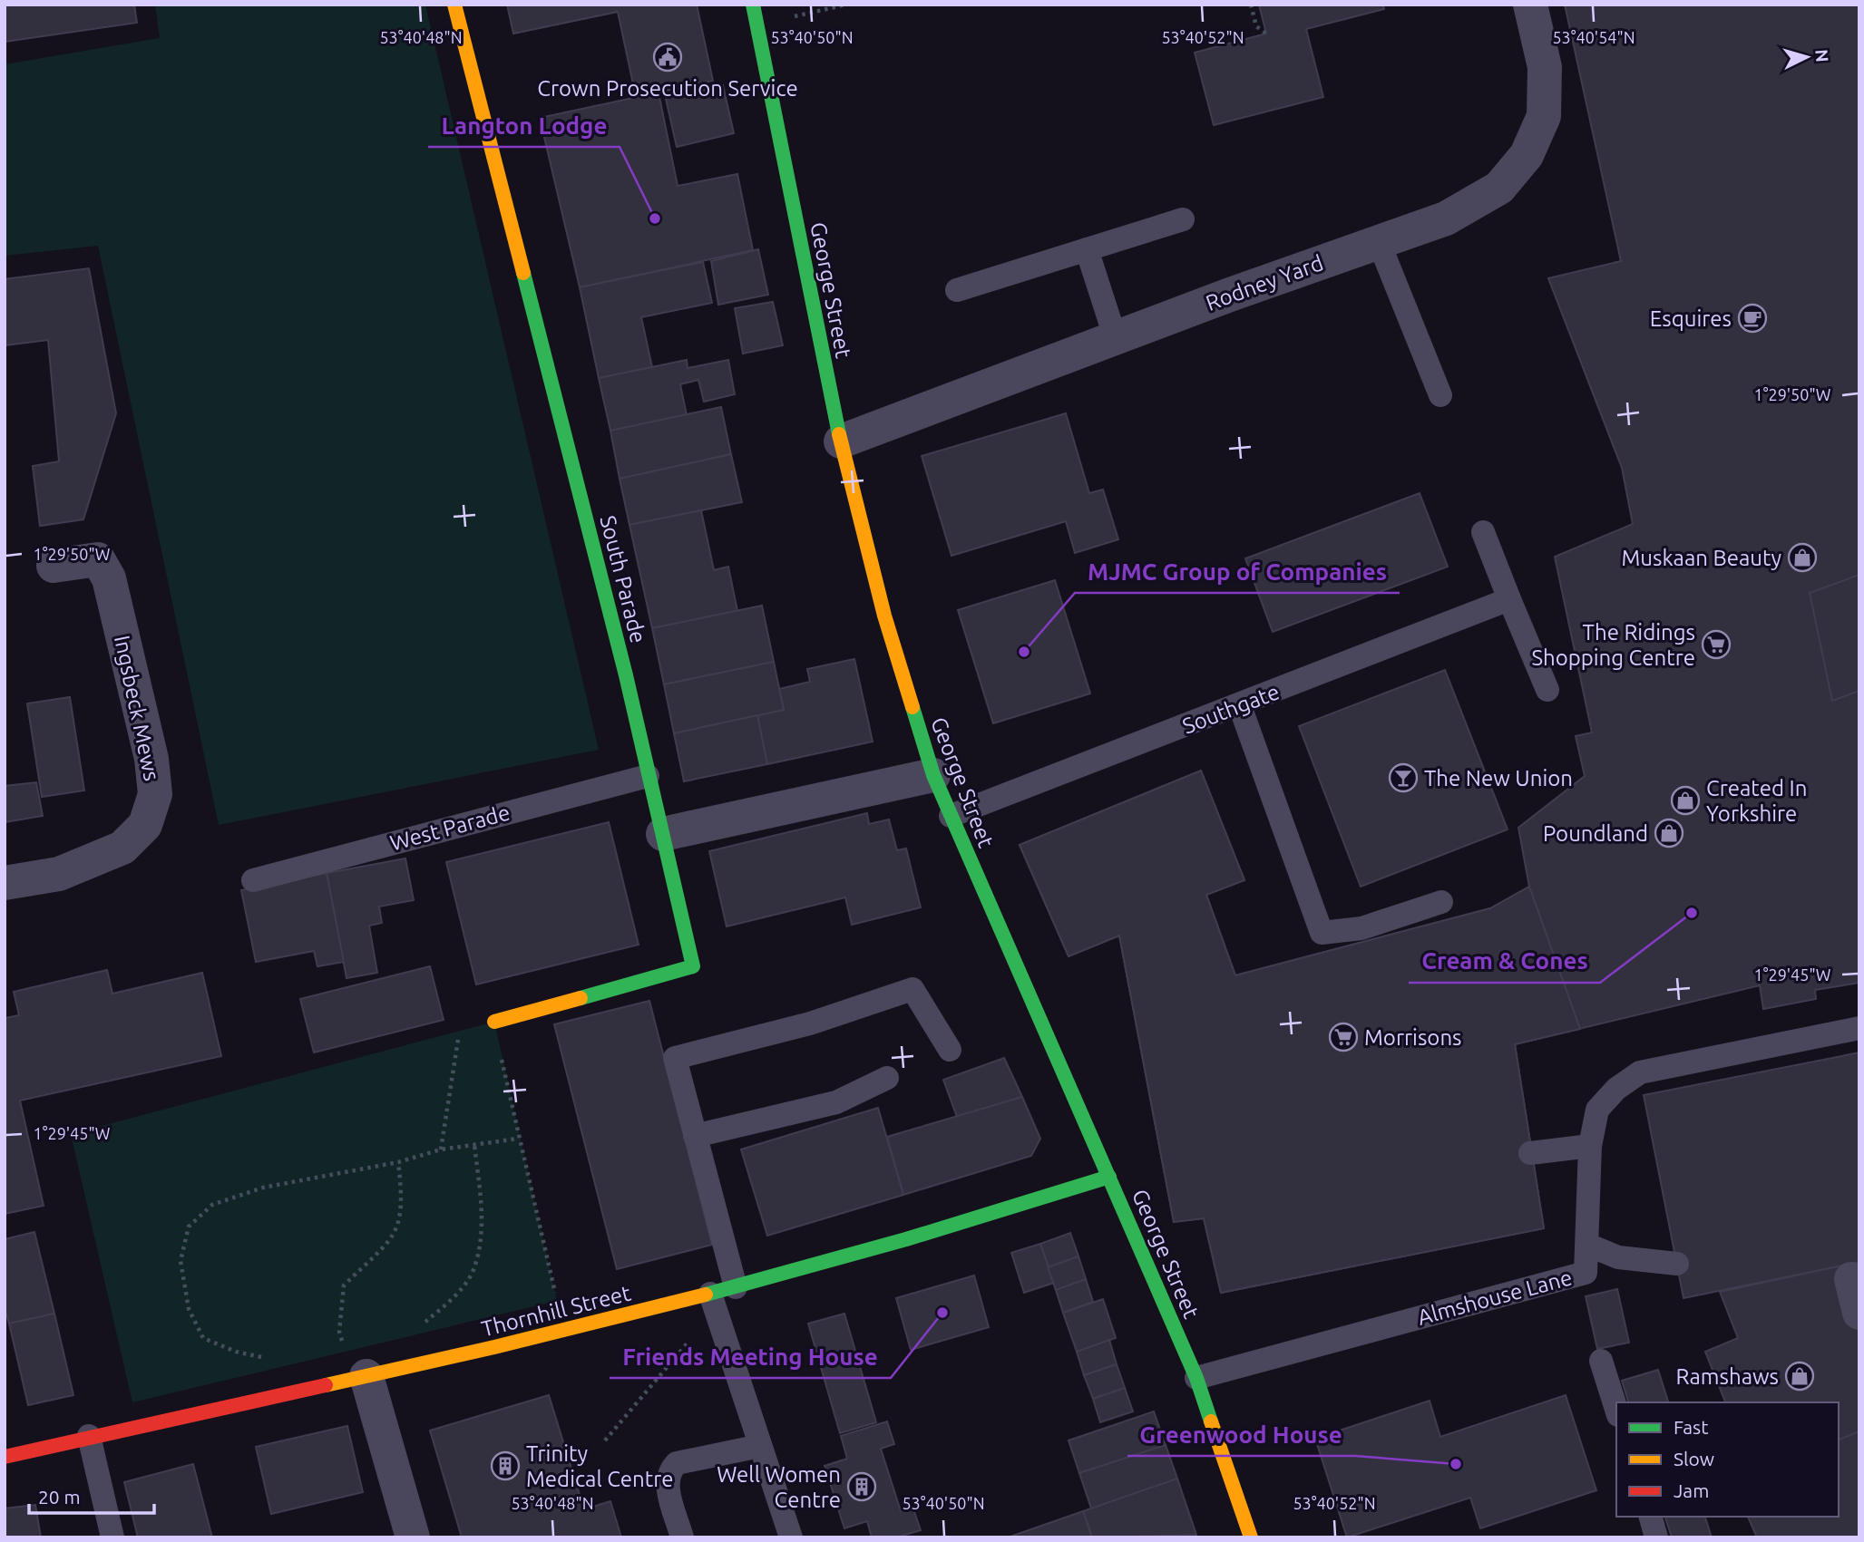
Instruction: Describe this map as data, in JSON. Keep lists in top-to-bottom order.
{
  "streets": {
    "street": [
      "Rodney Yard",
      "George Street",
      "South Parade",
      "Ingsbeck Mews",
      "Thornhill Street"
    ],
    "lane": ["Southgate", "West Parade", "Almshouse Lane"]
  },
  "crossings": [
    ["Rodney Yard", "George Street"],
    ["George Street", "Southgate"],
    ["George Street", "Almshouse Lane"],
    ["George Street", "Thornhill Street"],
    ["South Parade", "West Parade"]
  ],
  "places": {
    "public building": ["Crown Prosecution Service"],
    "other": [
      "Langton Lodge",
      "MJMC Group of Companies",
      "Cream & Cones",
      "Friends Meeting House",
      "Greenwood House"
    ],
    "cafe": ["Esquires"],
    "shop": [
      "Muskaan Beauty",
      "Created In Yorkshire",
      "Poundland",
      "Ramshaws"
    ],
    "supermarket": ["The Ridings Shopping Centre", "Morrisons"],
    "bar": ["The New Union"],
    "building": ["Trinity Medical Centre", "Well Women Centre"]
  },
  "legend": ["Fast", "Slow", "Jam"],
  "scale_bar": "20 m",
  "north": "right",
  "coordinates": [
    "53°40'48\"N",
    "53°40'50\"N",
    "53°40'52\"N",
    "53°40'54\"N",
    "1°29'50\"W",
    "1°29'45\"W"
  ]
}
